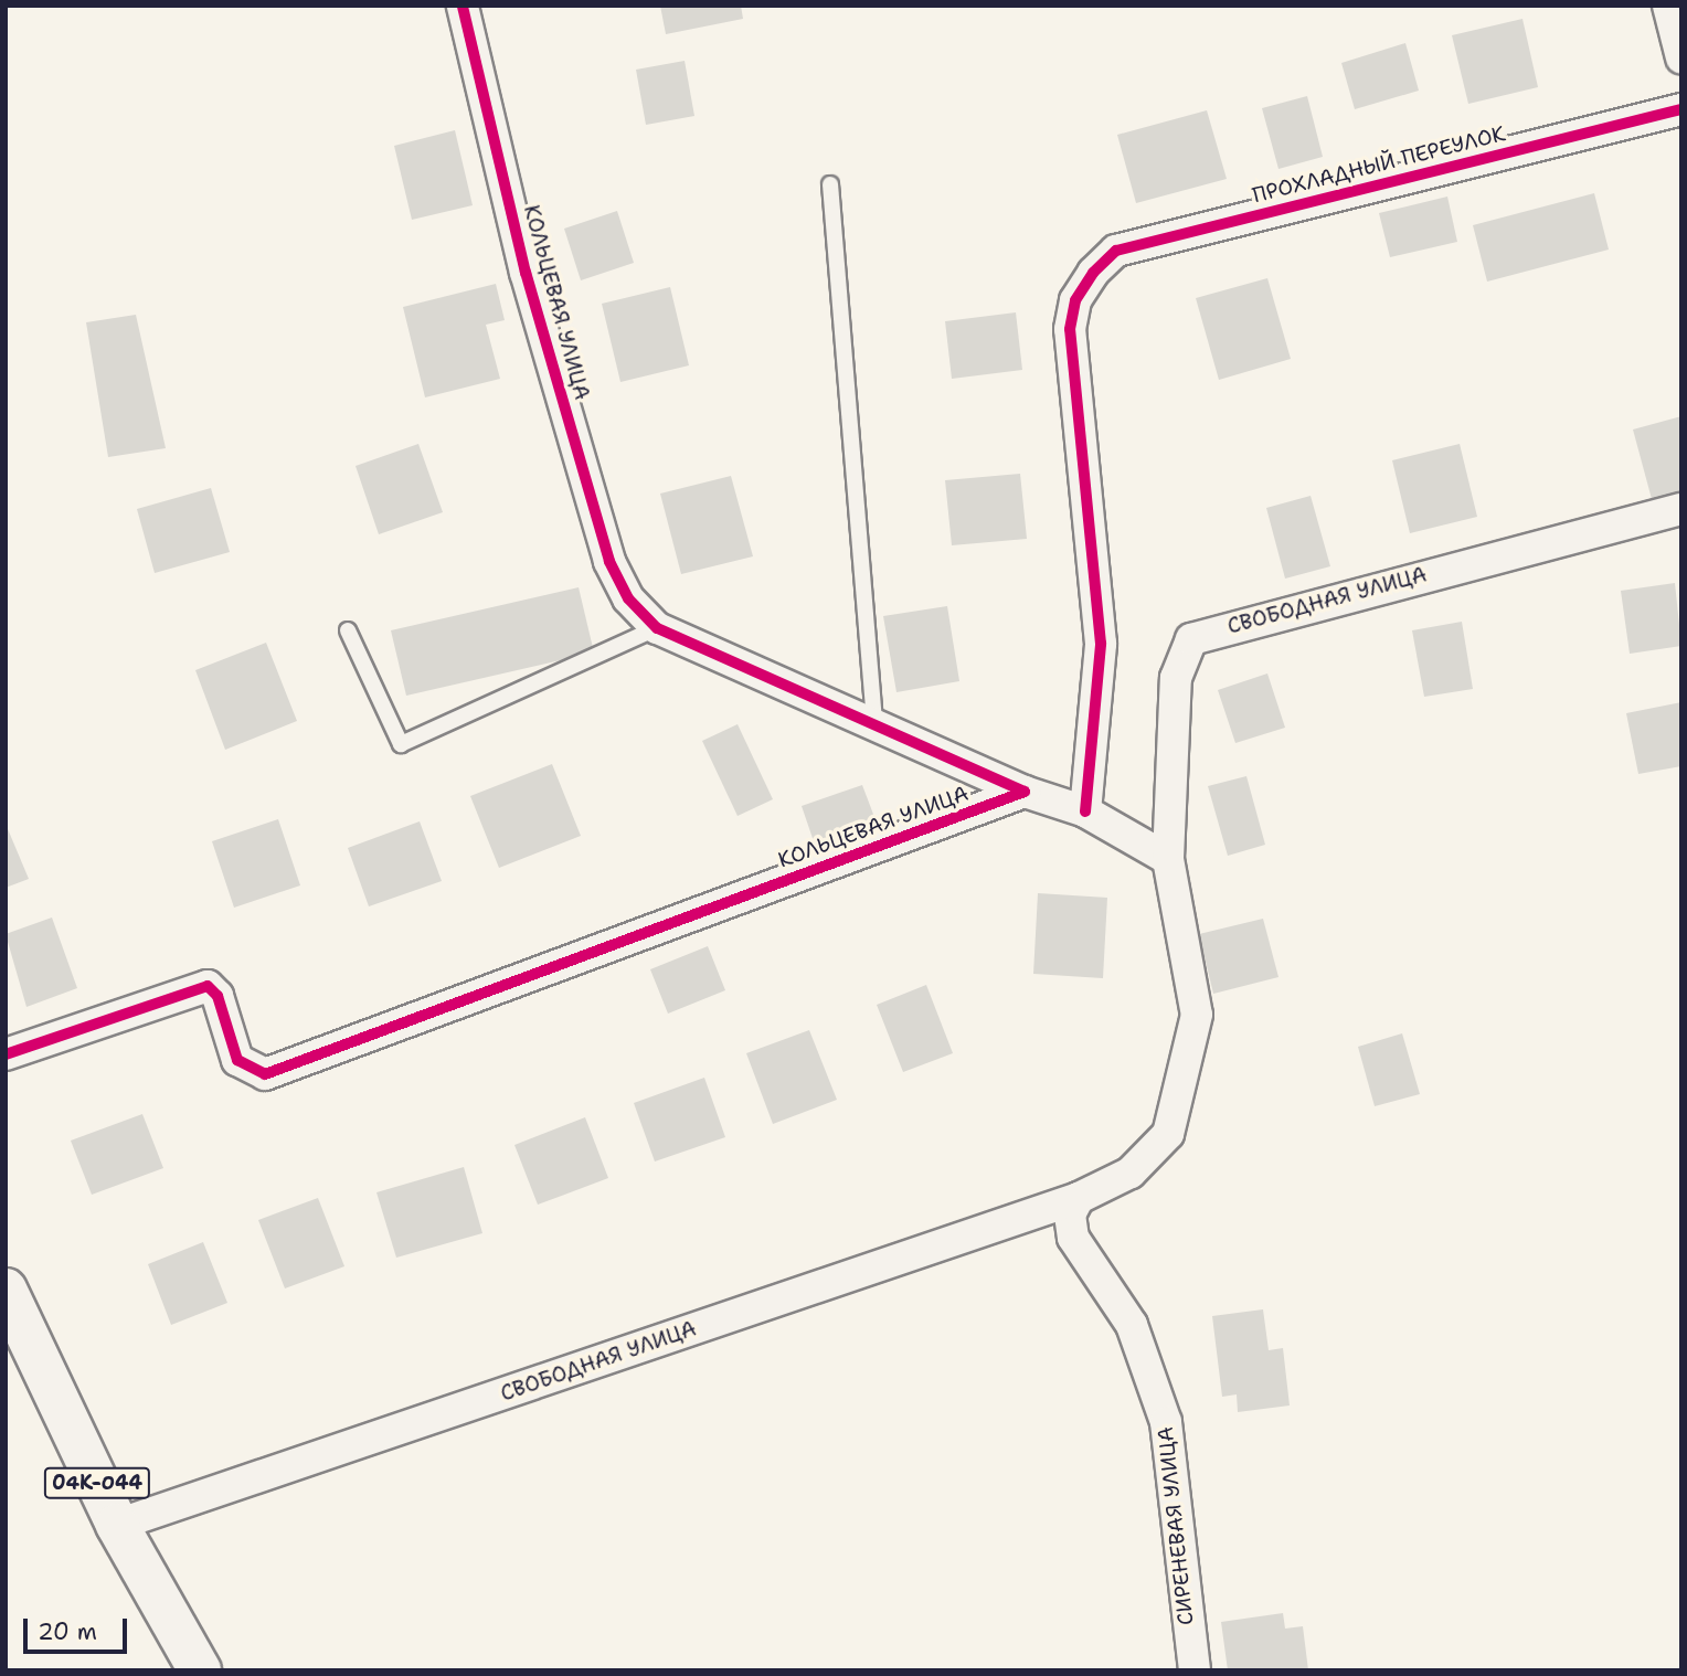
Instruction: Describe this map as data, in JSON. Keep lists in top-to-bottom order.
{
  "streets": {
    "main road": ["04К-044"],
    "street": [
      "ПРОХЛАДНЫЙ ПЕРЕУЛОК",
      "КОЛЬЦЕВАЯ УЛИЦА",
      "СВОБОДНАЯ УЛИЦА",
      "СИРЕНЕВАЯ УЛИЦА"
    ]
  },
  "crossings": [
    ["СВОБОДНАЯ УЛИЦА", "04К-044"],
    ["СВОБОДНАЯ УЛИЦА", "СИРЕНЕВАЯ УЛИЦА"]
  ],
  "scale_bar": "20 m"
}
